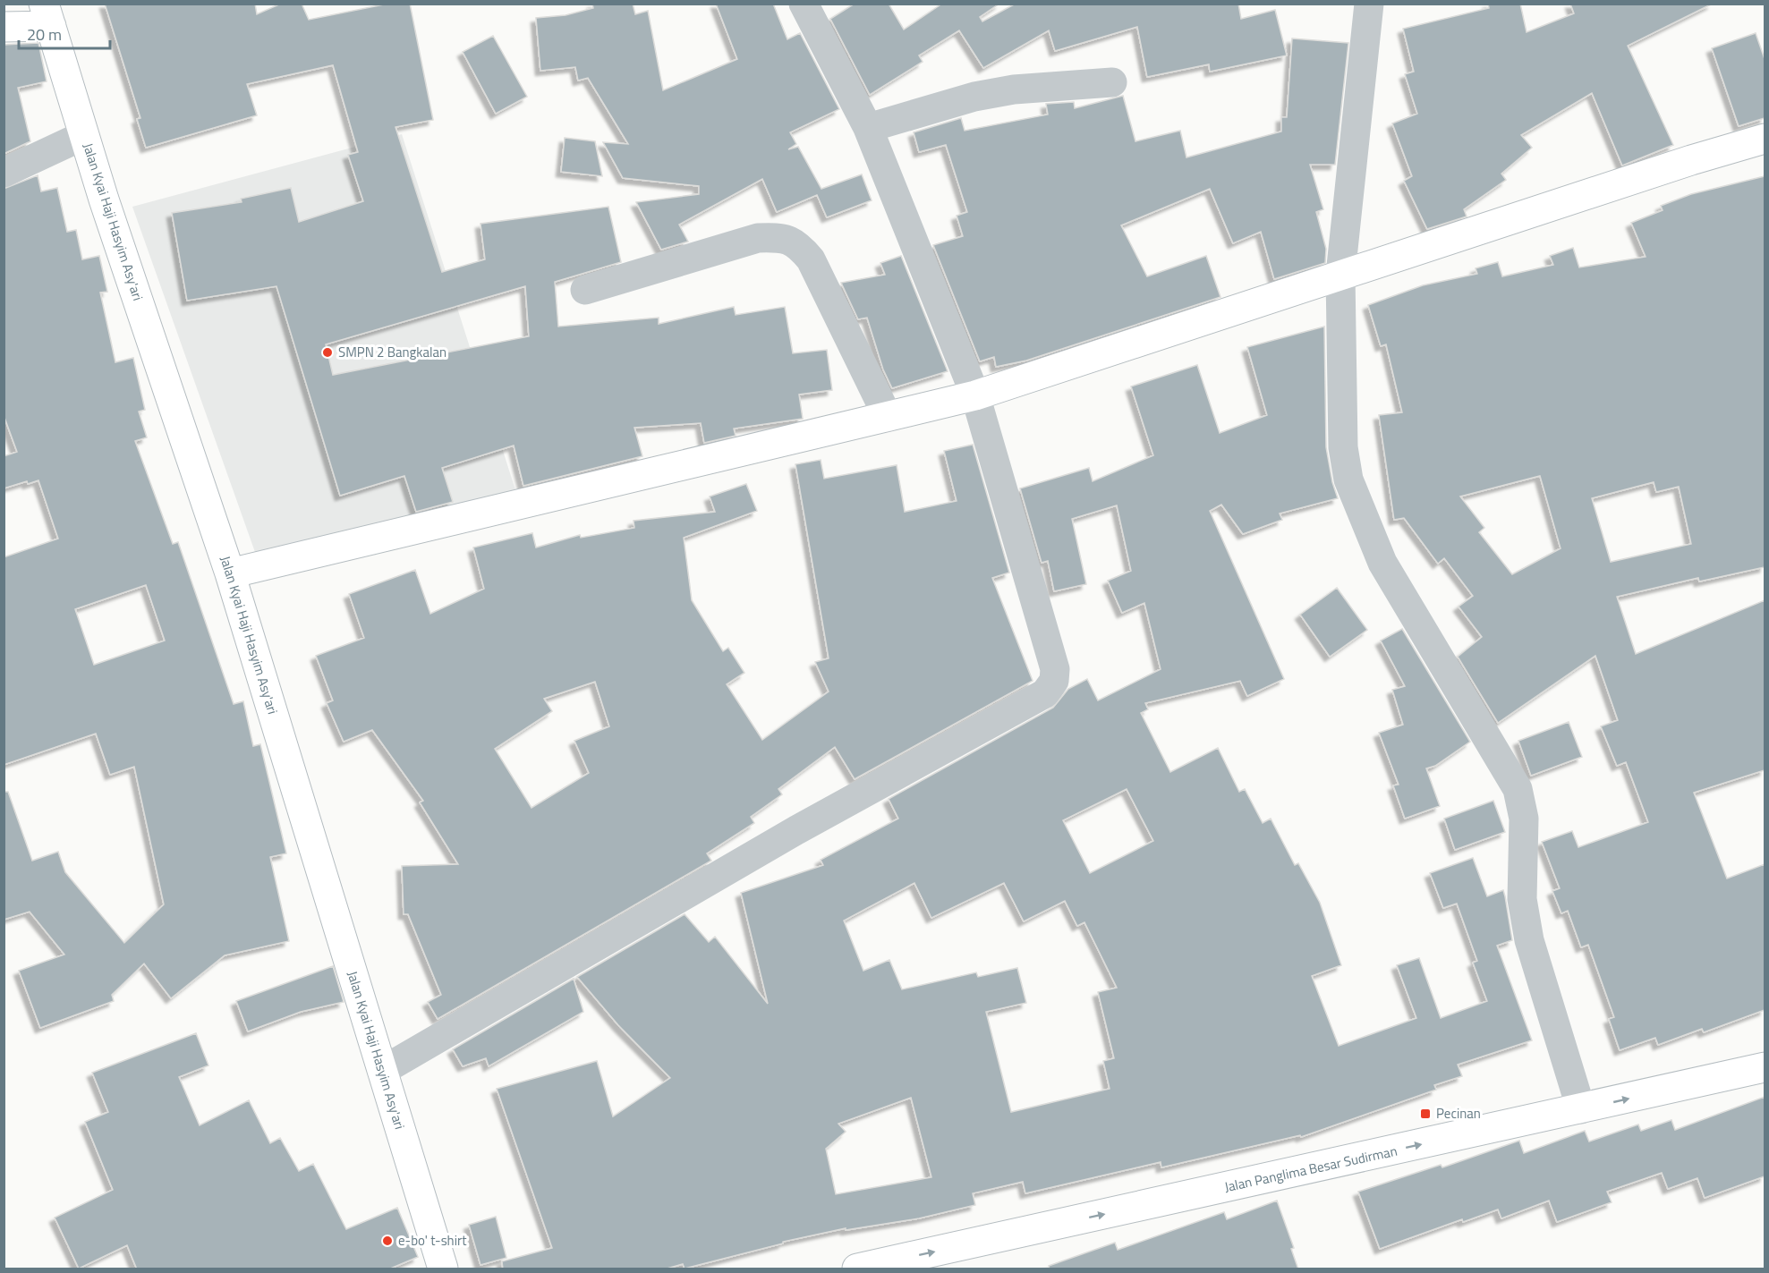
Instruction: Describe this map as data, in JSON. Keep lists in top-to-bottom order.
{
  "streets": {
    "street": ["Jalan Kyai Haji Hasyim Asy'ari", "Jalan Panglima Besar Sudirman"]
  },
  "one_way": ["Jalan Panglima Besar Sudirman"],
  "places": {
    "other": ["SMPN 2 Bangkalan", "e-bo' t-shirt"],
    "transit": ["Pecinan"]
  },
  "scale_bar": "20 m"
}
